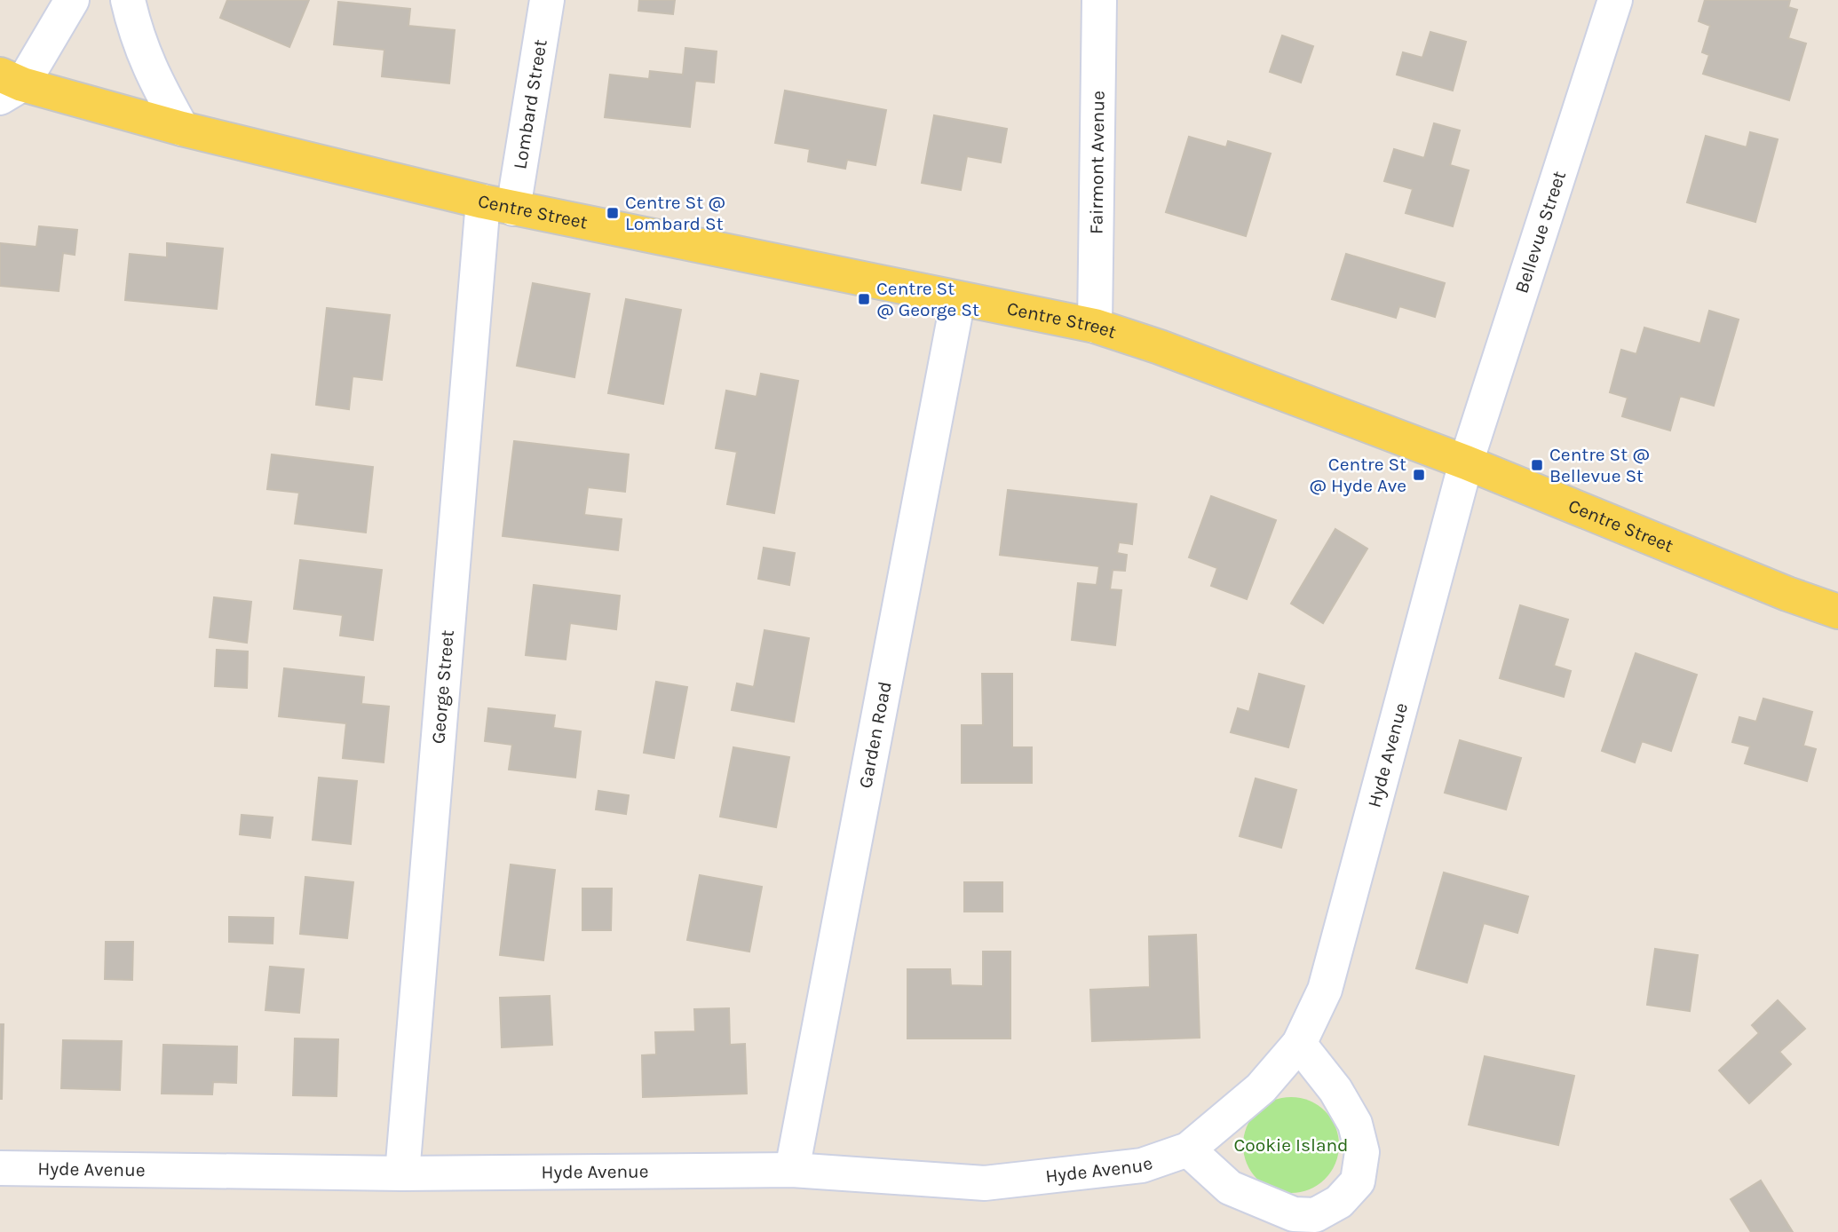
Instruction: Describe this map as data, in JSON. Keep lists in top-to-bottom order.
{
  "streets": {
    "main road": ["Centre Street"],
    "street": [
      "Lombard Street",
      "Fairmont Avenue",
      "Bellevue Street",
      "George Street",
      "Garden Road",
      "Hyde Avenue"
    ]
  },
  "crossings": [
    ["Lombard Street", "Centre Street"],
    ["Lombard Street", "George Street"],
    ["Fairmont Avenue", "Centre Street"],
    ["Centre Street", "Bellevue Street"],
    ["Centre Street", "George Street"],
    ["Centre Street", "Garden Road"],
    ["Centre Street", "Hyde Avenue"],
    ["Bellevue Street", "Hyde Avenue"],
    ["George Street", "Hyde Avenue"],
    ["Garden Road", "Hyde Avenue"]
  ],
  "parks": ["Cookie Island"],
  "places": {
    "transit": [
      "Centre St @ Lombard St",
      "Centre St @ George St",
      "Centre St @ Bellevue St",
      "Centre St @ Hyde Ave"
    ]
  }
}
